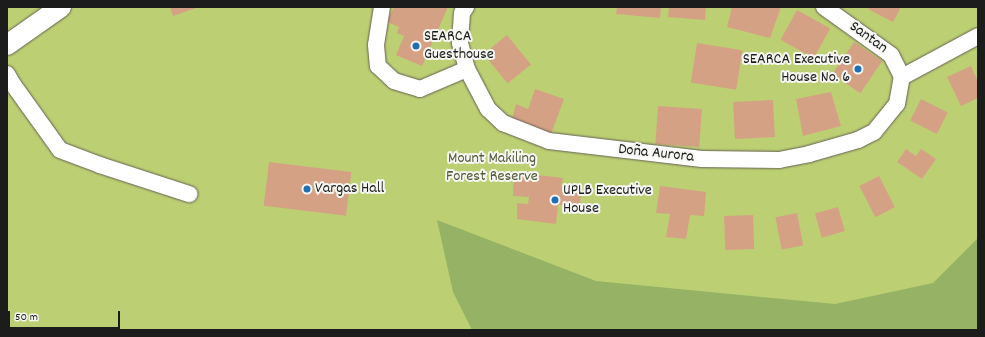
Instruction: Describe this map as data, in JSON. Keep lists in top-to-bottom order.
{
  "streets": {
    "street": ["Santan", "Doña Aurora"]
  },
  "crossings": [
    ["Santan", "Doña Aurora"]
  ],
  "parks": ["Mount Makiling Forest Reserve"],
  "places": [
    "SEARCA Guesthouse",
    "SEARCA Executive House No. 6",
    "Vargas Hall",
    "UPLB Executive House"
  ],
  "scale_bar": "50 m"
}
